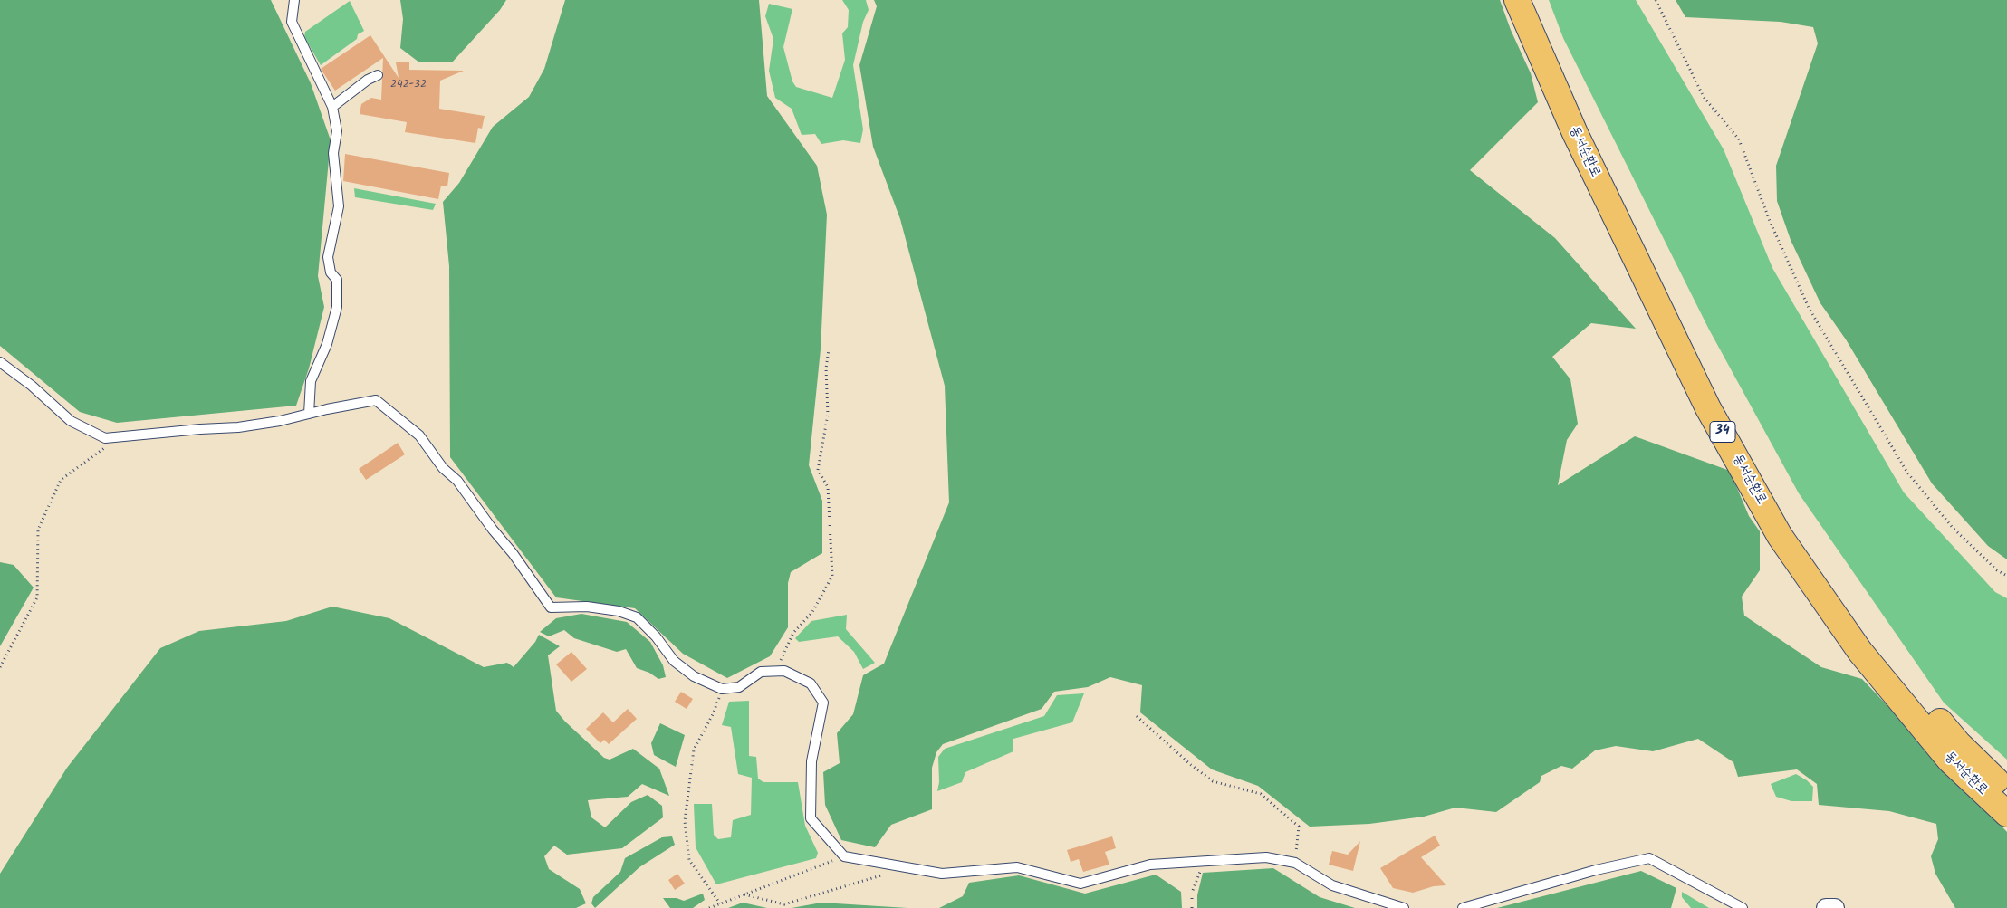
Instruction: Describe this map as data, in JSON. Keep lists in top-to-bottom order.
{
  "streets": {
    "highway": ["동서순환로", "34"]
  },
  "house_numbers": ["242-32"]
}
